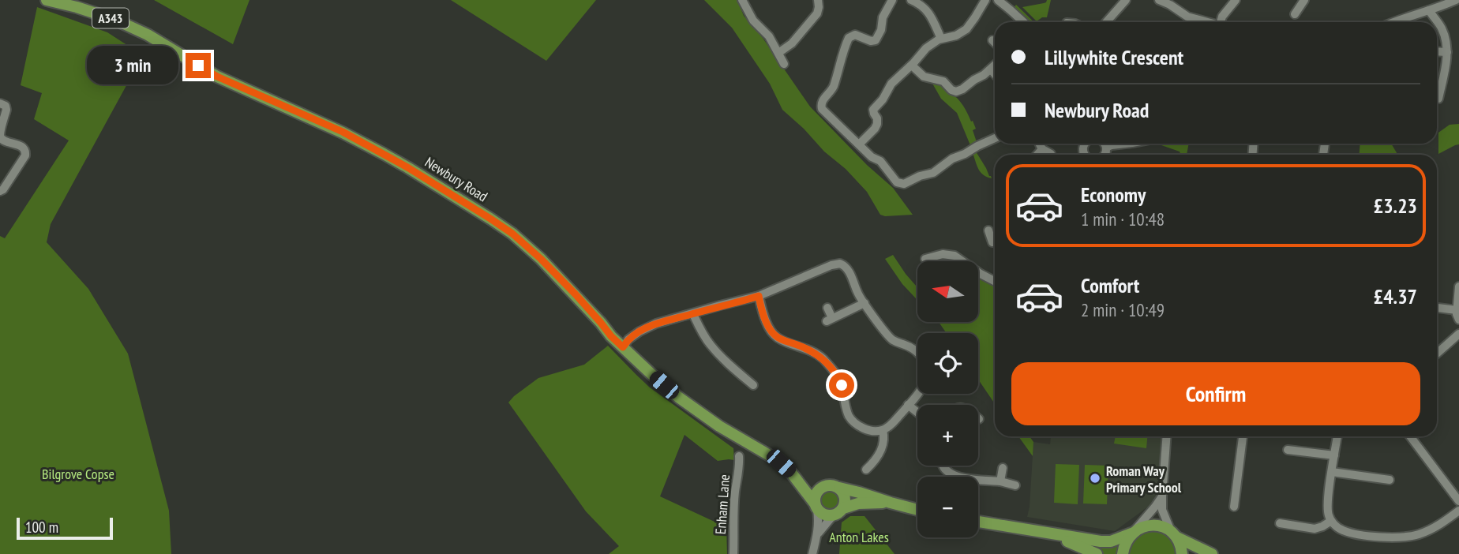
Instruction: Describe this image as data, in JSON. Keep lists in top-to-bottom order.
{
  "streets": {
    "main road": ["A343", "Newbury Road"],
    "street": ["Enham Lane"]
  },
  "crossings": [
    ["A343", "Newbury Road"]
  ],
  "parks": ["Bilgrove Copse", "Anton Lakes"],
  "places": ["Roman Way Primary School"],
  "scale_bar": "100 m",
  "north": "left",
  "page": {
    "banner": ["Lillywhite Crescent", "Newbury Road"],
    "bubble": "3 min",
    "list": [
      {
        "name": "Economy",
        "note": "1 min · 10:48",
        "value": "£3.23"
      },
      {
        "name": "Comfort",
        "note": "2 min · 10:49",
        "value": "£4.37"
      }
    ],
    "map_buttons": ["+", "−"],
    "buttons": "Confirm",
    "scale": "100 m"
  }
}
